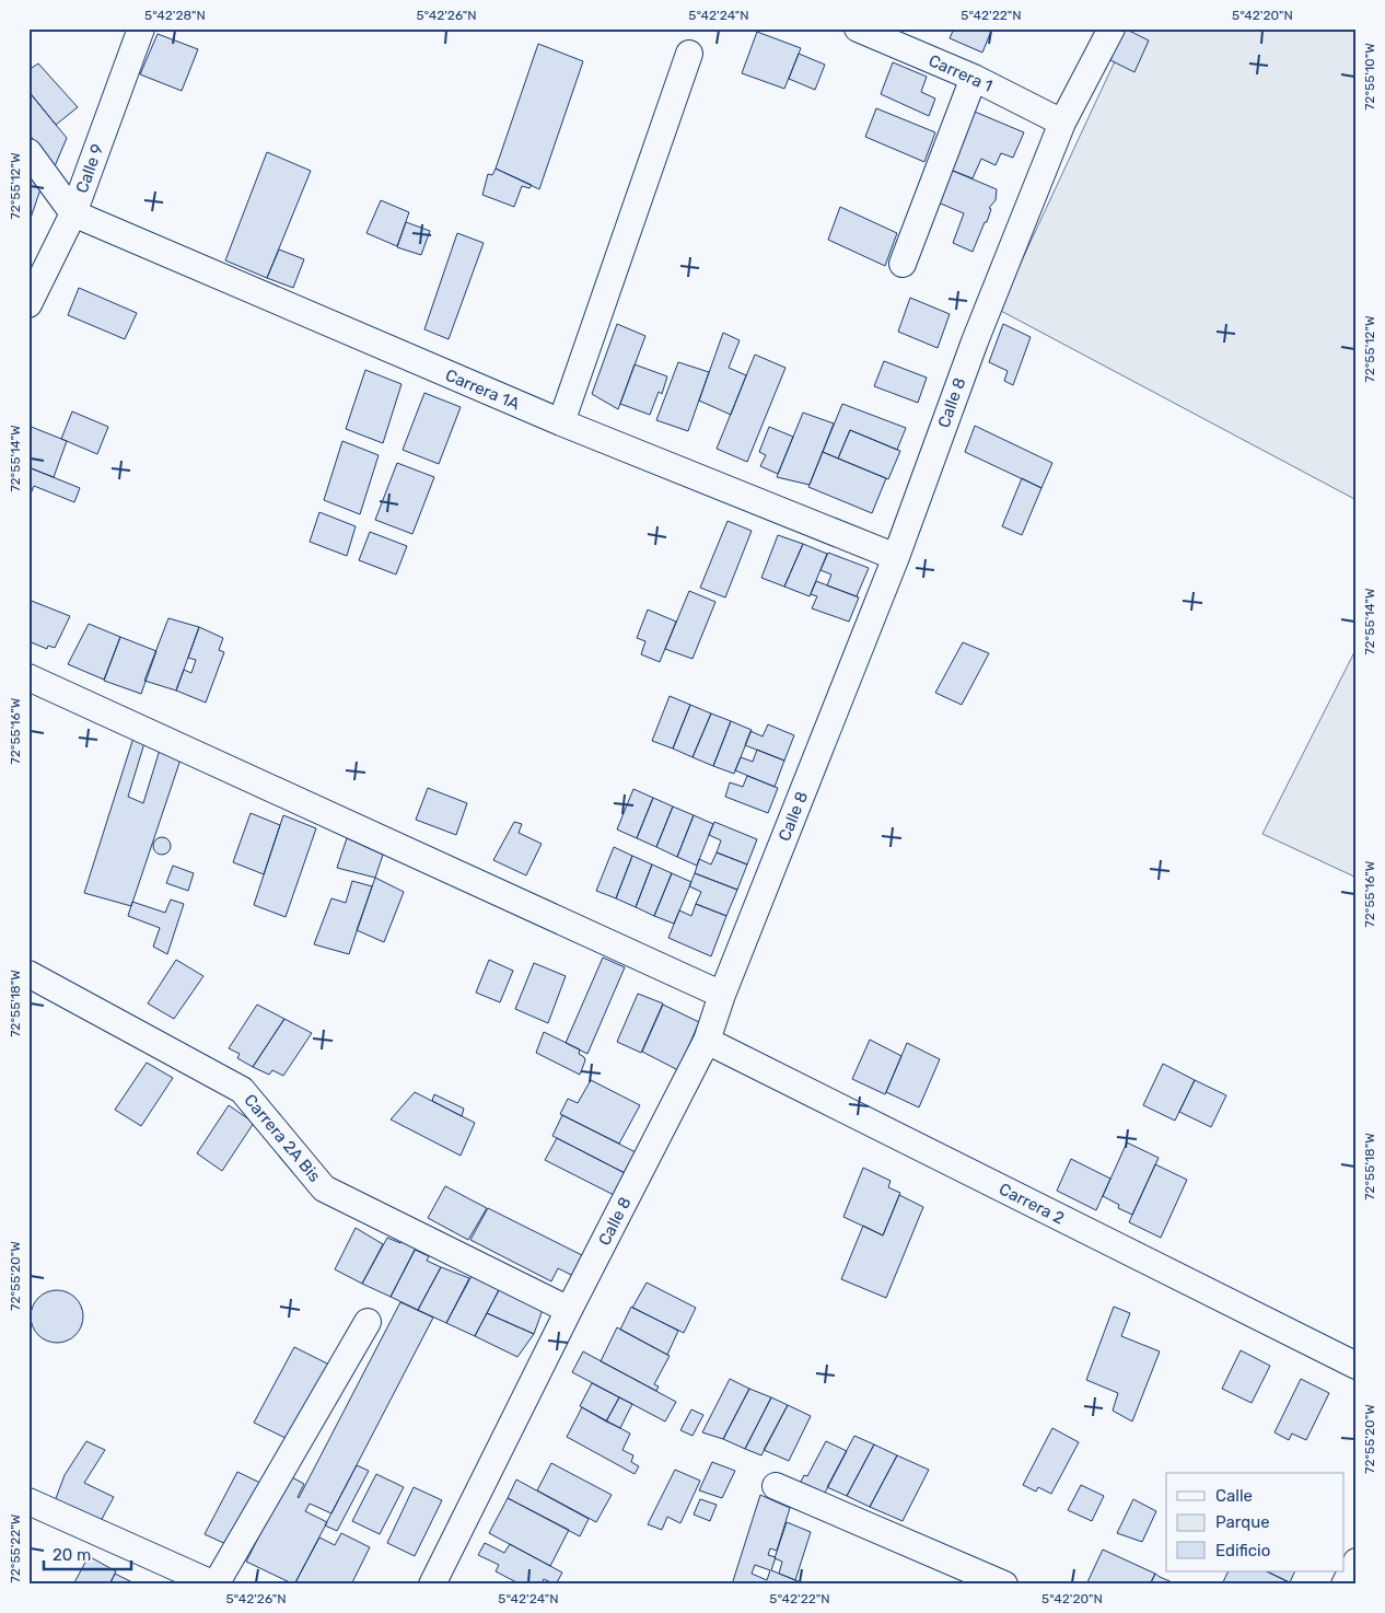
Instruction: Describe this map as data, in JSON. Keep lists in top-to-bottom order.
{
  "streets": {
    "street": [
      "Carrera 1",
      "Calle 9",
      "Carrera 1A",
      "Calle 8",
      "Carrera 2A Bis",
      "Carrera 2"
    ]
  },
  "crossings": [
    ["Carrera 1", "Calle 8"],
    ["Calle 9", "Carrera 1A"],
    ["Carrera 1A", "Calle 8"],
    ["Calle 8", "Carrera 2A Bis"],
    ["Calle 8", "Carrera 2"]
  ],
  "legend": ["Calle", "Parque", "Edificio"],
  "scale_bar": "20 m",
  "coordinates": [
    "5°42'28\"N",
    "5°42'26\"N",
    "5°42'24\"N",
    "5°42'22\"N",
    "5°42'20\"N",
    "72°55'10\"W",
    "72°55'12\"W",
    "72°55'14\"W",
    "72°55'16\"W",
    "72°55'18\"W",
    "72°55'20\"W",
    "72°55'22\"W"
  ]
}
